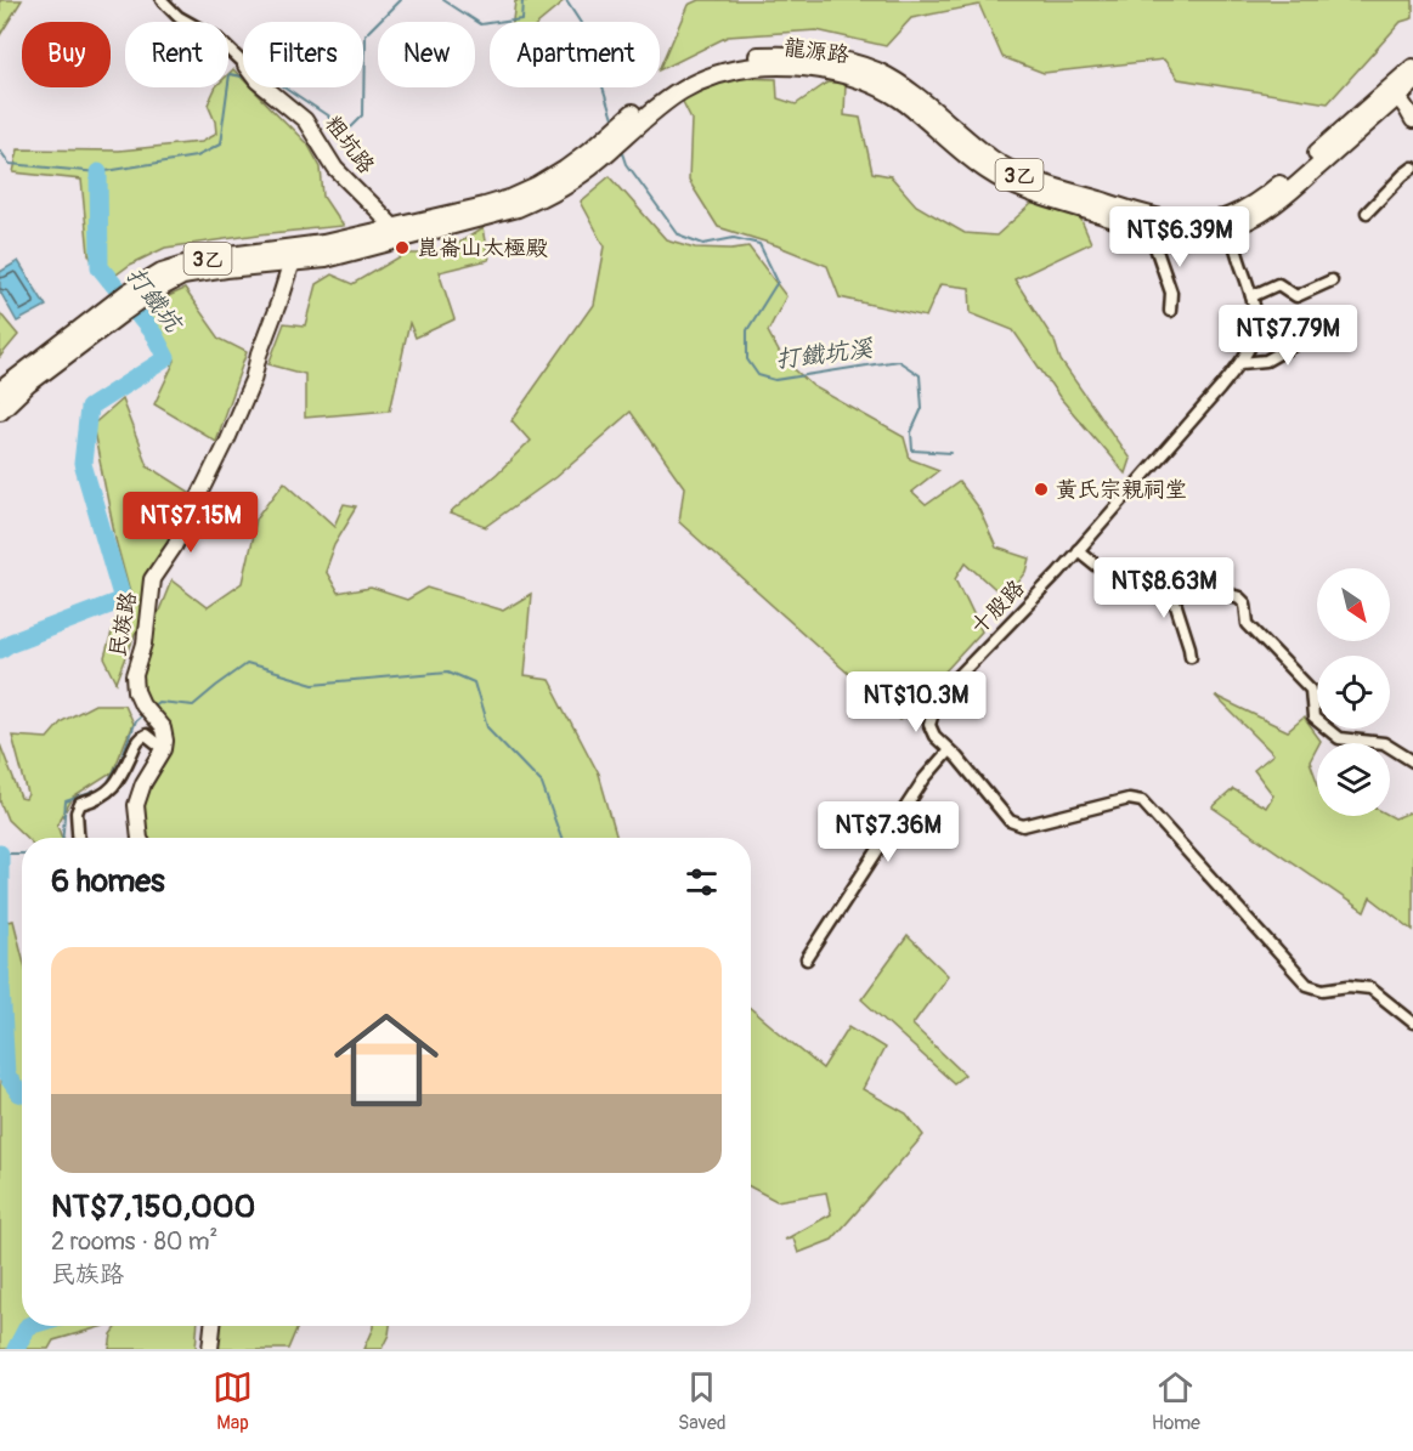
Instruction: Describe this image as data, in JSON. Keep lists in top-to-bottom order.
{
  "streets": {
    "main road": ["龍源路", "3乙"],
    "street": ["粗坑路", "十股路", "民族路"]
  },
  "crossings": [
    ["龍源路", "3乙"],
    ["龍源路", "十股路"],
    ["粗坑路", "3乙"],
    ["3乙", "十股路"],
    ["3乙", "民族路"]
  ],
  "water": ["打鐵坑", "打鐵坑溪"],
  "places": ["崑崙山太極殿", "黃氏宗親祠堂"],
  "north": "bottom right",
  "page": {
    "chip": [
      "Buy",
      "Rent",
      "Filters",
      "New",
      "Apartment"
    ],
    "price": [
      "NT$6.39M",
      "NT$7.79M",
      "NT$7.15M",
      "NT$8.63M",
      "NT$10.3M",
      "NT$7.36M"
    ],
    "heading": "6 homes",
    "list": [
      {
        "name": "NT$7,150,000",
        "note": "2 rooms · 80 m² · 民族路"
      }
    ],
    "tabs": ["Map", "Saved", "Home"]
  }
}
